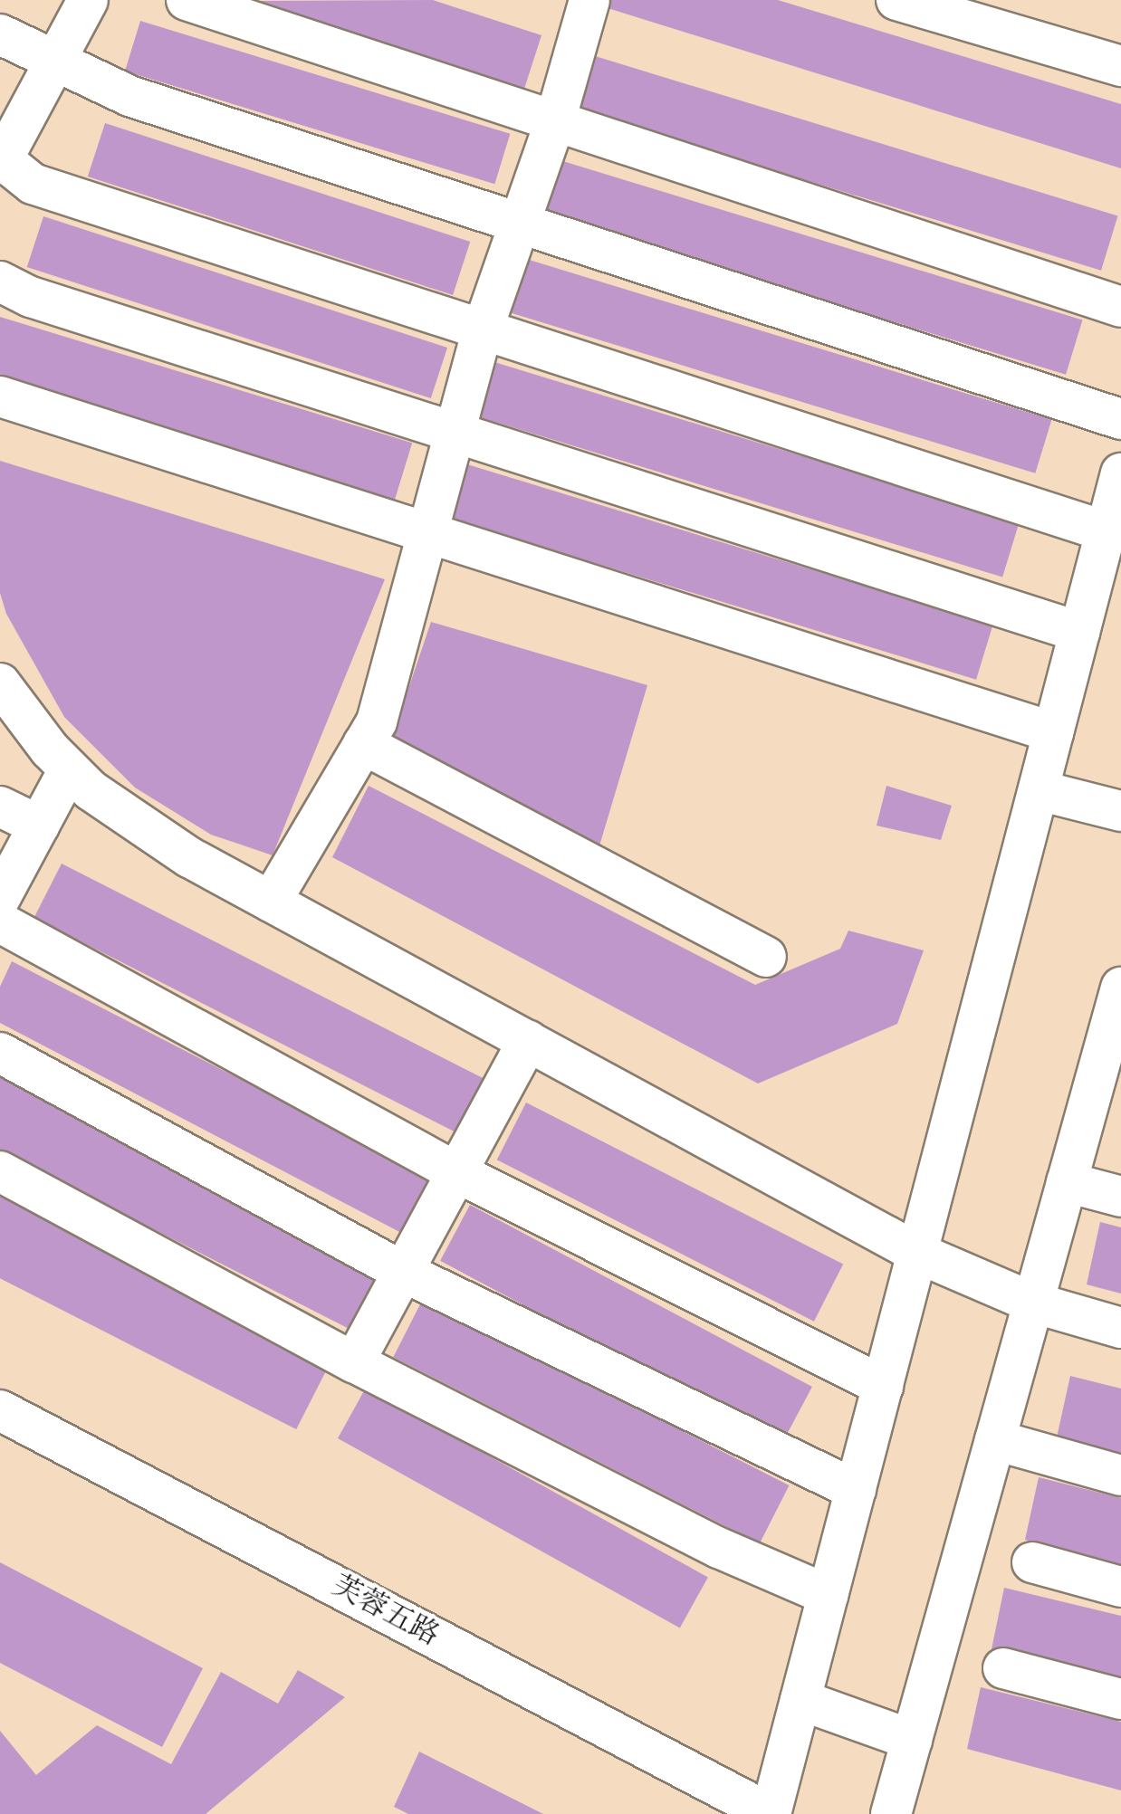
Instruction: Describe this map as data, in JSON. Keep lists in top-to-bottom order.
{
  "streets": {
    "street": ["芙蓉五路"]
  }
}
